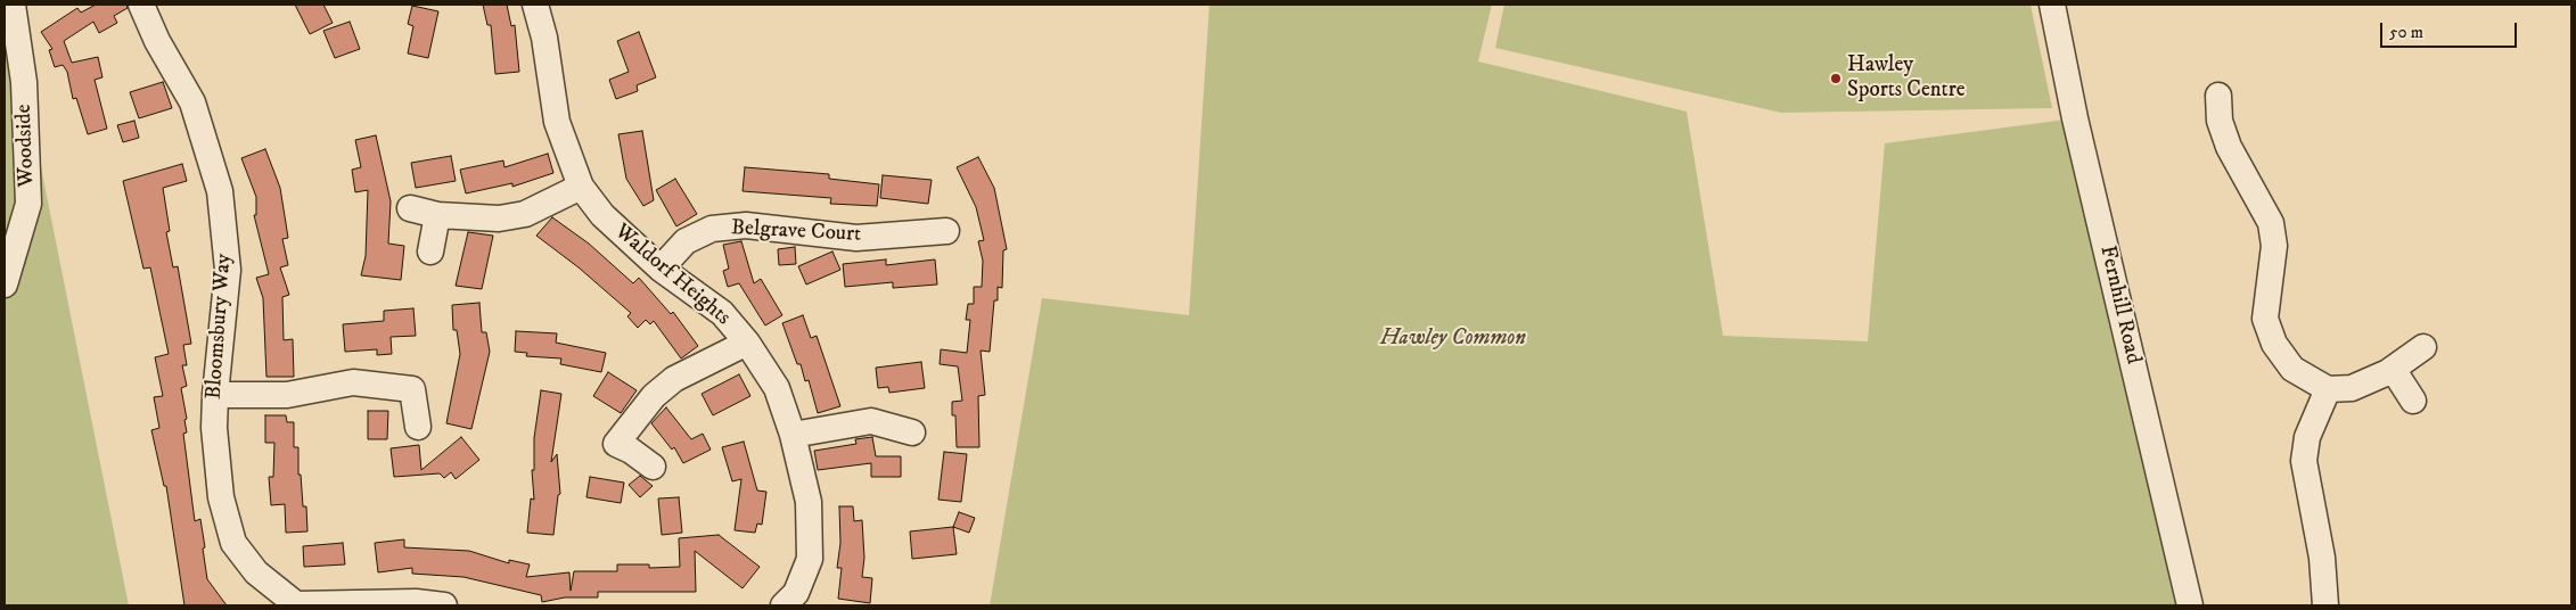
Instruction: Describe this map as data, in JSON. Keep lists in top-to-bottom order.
{
  "streets": {
    "street": [
      "Woodside",
      "Belgrave Court",
      "Waldorf Heights",
      "Fernhill Road",
      "Bloomsbury Way"
    ]
  },
  "crossings": [
    ["Belgrave Court", "Waldorf Heights"]
  ],
  "parks": ["Hawley Common"],
  "places": ["Hawley Sports Centre"],
  "scale_bar": "50 m"
}
